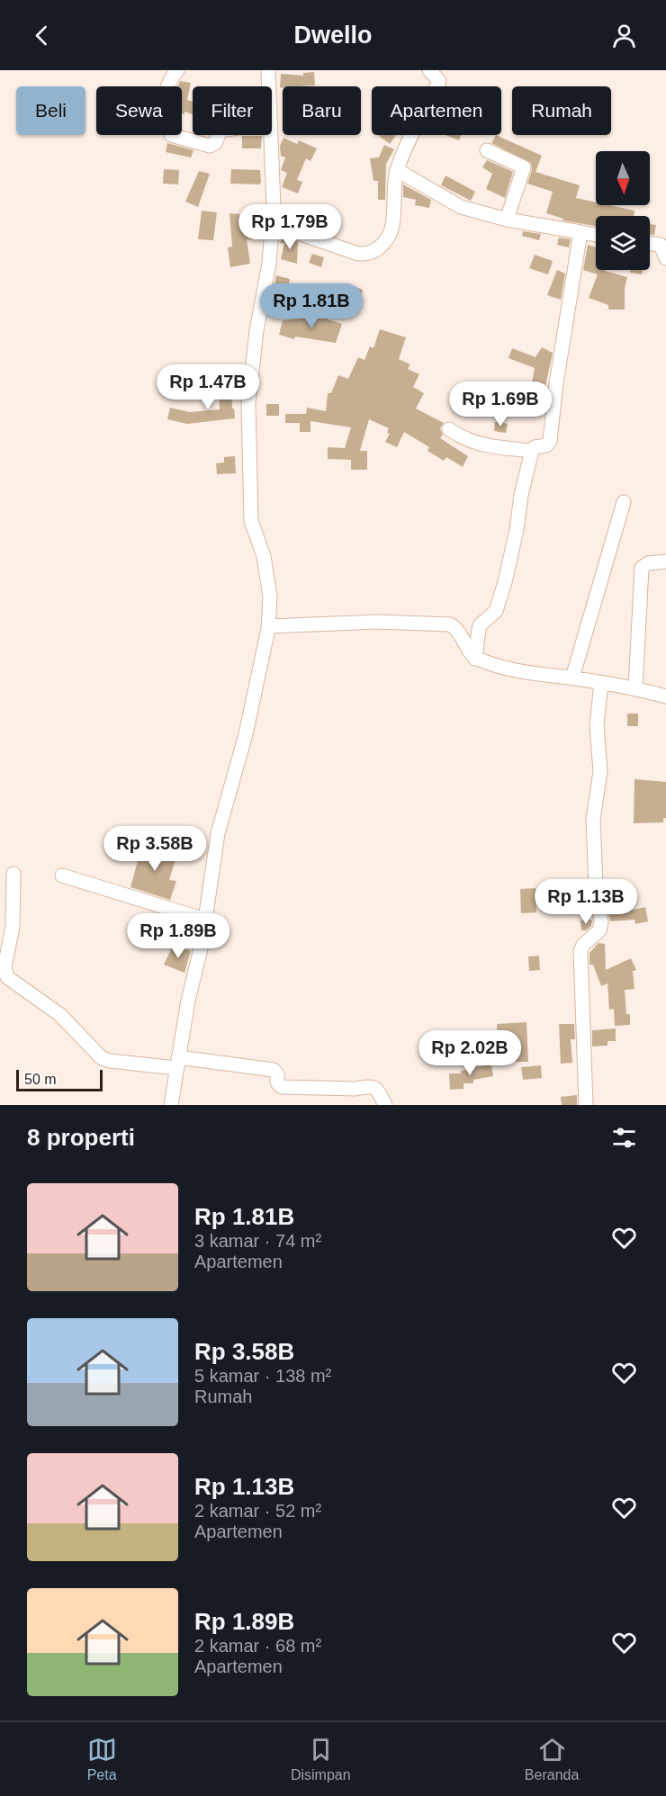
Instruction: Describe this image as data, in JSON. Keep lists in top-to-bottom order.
{
  "scale_bar": "50 m",
  "north": "bottom",
  "page": {
    "header": "Dwello",
    "chip": [
      "Beli",
      "Sewa",
      "Filter",
      "Baru",
      "Apartemen",
      "Rumah"
    ],
    "price": [
      "Rp 1.79B",
      "Rp 1.81B",
      "Rp 1.47B",
      "Rp 1.69B",
      "Rp 3.58B",
      "Rp 1.13B",
      "Rp 1.89B",
      "Rp 2.02B"
    ],
    "scale": "50 m",
    "heading": "8 properti",
    "list": [
      {
        "name": "Rp 1.81B",
        "note": "3 kamar · 74 m² · Apartemen"
      },
      {
        "name": "Rp 3.58B",
        "note": "5 kamar · 138 m² · Rumah"
      },
      {
        "name": "Rp 1.13B",
        "note": "2 kamar · 52 m² · Apartemen"
      },
      {
        "name": "Rp 1.89B",
        "note": "2 kamar · 68 m² · Apartemen"
      }
    ],
    "tabs": ["Peta", "Disimpan", "Beranda"]
  }
}
